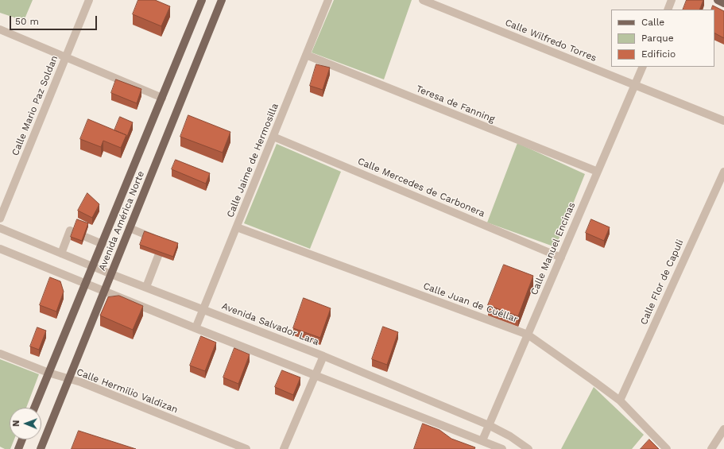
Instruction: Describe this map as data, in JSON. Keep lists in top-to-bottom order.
{
  "streets": {
    "main road": ["Avenida América Norte"],
    "street": [
      "Calle Wilfredo Torres",
      "Teresa de Fanning",
      "Calle Mario Paz Soldan",
      "Calle Jaime de Hermosilla",
      "Calle Mercedes de Carbonera",
      "Calle Manuel Encinas",
      "Calle Flor de Capuli",
      "Calle Juan de Cuéllar",
      "Avenida Salvador Lara",
      "Calle Hermilio Valdizan"
    ]
  },
  "crossings": [
    ["Calle Wilfredo Torres", "Calle Manuel Encinas"],
    ["Teresa de Fanning", "Calle Jaime de Hermosilla"],
    ["Teresa de Fanning", "Calle Manuel Encinas"],
    ["Calle Jaime de Hermosilla", "Calle Mercedes de Carbonera"],
    ["Calle Jaime de Hermosilla", "Calle Juan de Cuéllar"],
    ["Calle Jaime de Hermosilla", "Avenida Salvador Lara"],
    ["Calle Mercedes de Carbonera", "Calle Manuel Encinas"],
    ["Avenida América Norte", "Avenida Salvador Lara"],
    ["Avenida América Norte", "Calle Hermilio Valdizan"],
    ["Calle Manuel Encinas", "Calle Juan de Cuéllar"],
    ["Calle Manuel Encinas", "Avenida Salvador Lara"],
    ["Calle Flor de Capuli", "Calle Juan de Cuéllar"]
  ],
  "legend": ["Calle", "Parque", "Edificio"],
  "scale_bar": "50 m",
  "north": "left"
}
